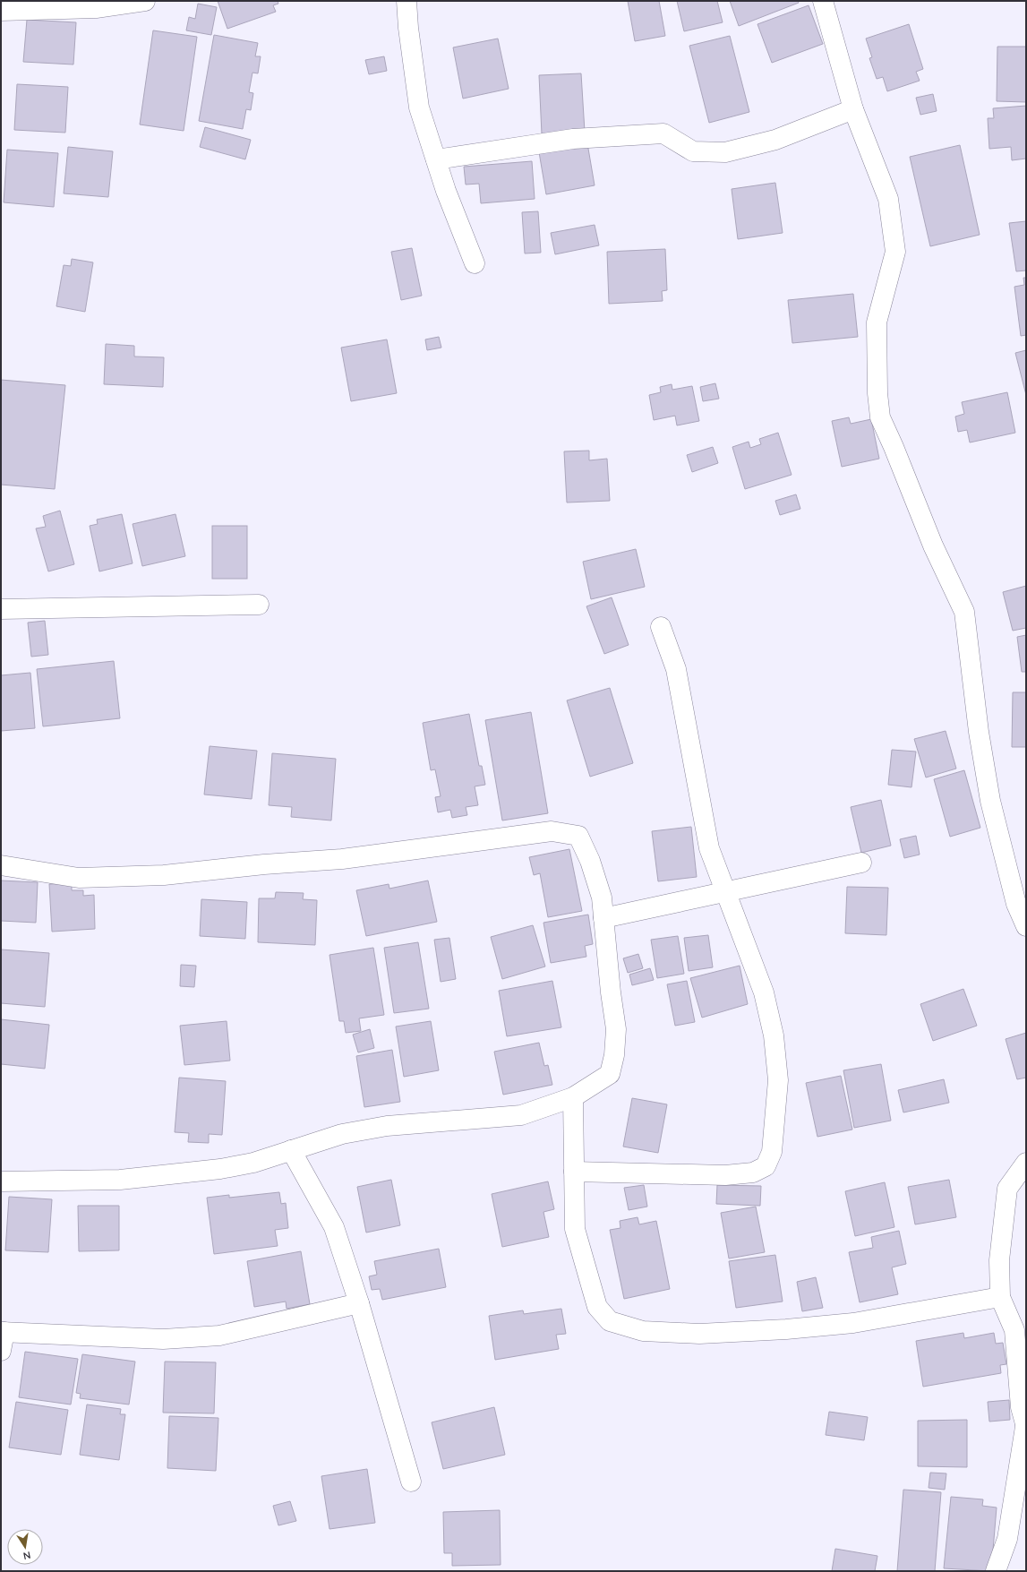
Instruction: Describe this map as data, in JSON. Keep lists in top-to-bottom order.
{
  "north": "bottom"
}
